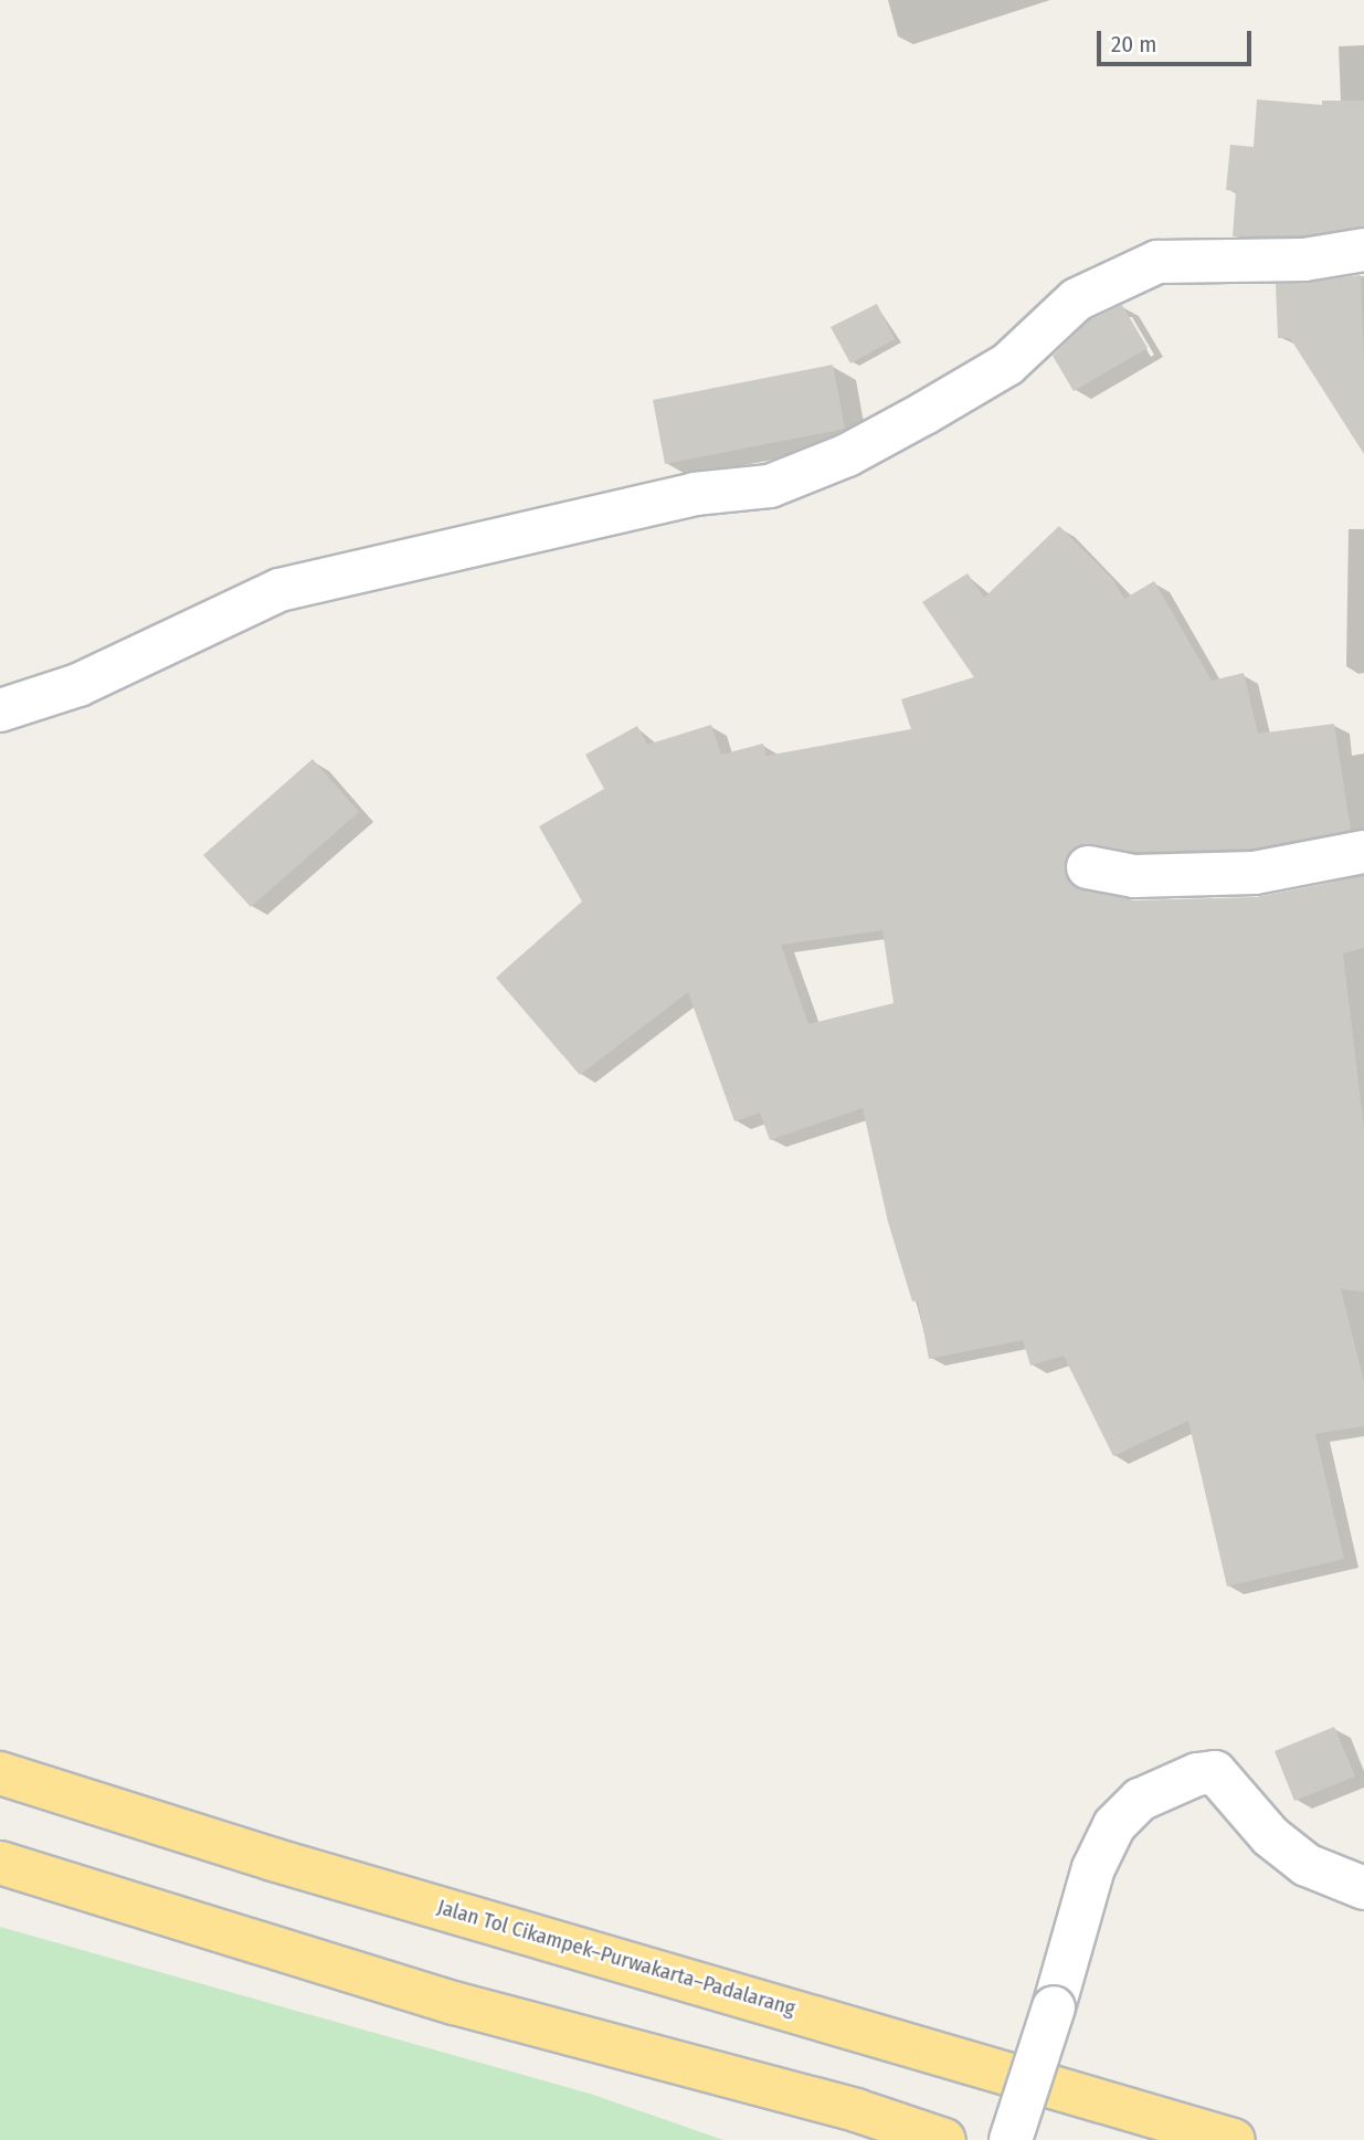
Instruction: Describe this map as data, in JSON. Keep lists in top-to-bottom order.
{
  "streets": {
    "highway": ["Jalan Tol Cikampek–Purwakarta–Padalarang"]
  },
  "scale_bar": "20 m"
}
